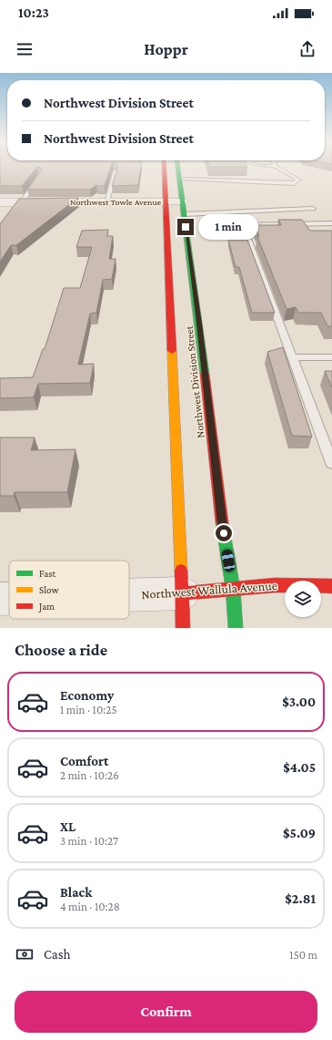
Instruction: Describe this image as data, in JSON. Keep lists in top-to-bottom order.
{
  "streets": {
    "main road": ["Northwest Division Street", "Northwest Wallula Avenue"],
    "street": ["Northwest Towle Avenue"]
  },
  "crossings": [
    ["Northwest Towle Avenue", "Northwest Division Street"],
    ["Northwest Division Street", "Northwest Wallula Avenue"]
  ],
  "legend": ["Fast", "Slow", "Jam"],
  "page": {
    "status": "10:23",
    "header": "Hoppr",
    "banner": ["Northwest Division Street", "Northwest Division Street"],
    "bubble": "1 min",
    "heading": "Choose a ride",
    "list": [
      {
        "name": "Economy",
        "note": "1 min · 10:25",
        "value": "$3.00"
      },
      {
        "name": "Comfort",
        "note": "2 min · 10:26",
        "value": "$4.05"
      },
      {
        "name": "XL",
        "note": "3 min · 10:27",
        "value": "$5.09"
      },
      {
        "name": "Black",
        "note": "4 min · 10:28",
        "value": "$2.81"
      }
    ],
    "pay": ["Cash", "150 m"],
    "buttons": "Confirm"
  }
}
